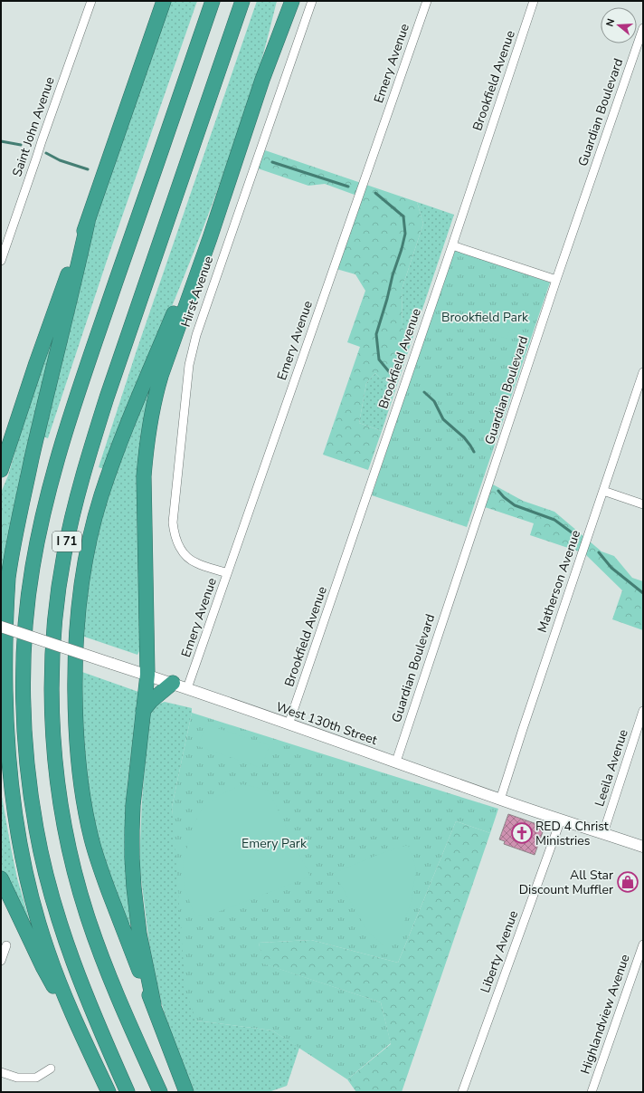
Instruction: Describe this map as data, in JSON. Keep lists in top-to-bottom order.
{
  "streets": {
    "highway": ["I 71"],
    "main road": ["West 130th Street"],
    "street": [
      "Emery Avenue",
      "Brookfield Avenue",
      "Guardian Boulevard",
      "Saint John Avenue",
      "Hirst Avenue",
      "Matherson Avenue",
      "Leeila Avenue",
      "Liberty Avenue",
      "Highlandview Avenue"
    ]
  },
  "crossings": [
    ["Emery Avenue", "Hirst Avenue"],
    ["Emery Avenue", "West 130th Street"],
    ["Brookfield Avenue", "West 130th Street"],
    ["Guardian Boulevard", "West 130th Street"],
    ["Matherson Avenue", "West 130th Street"],
    ["West 130th Street", "Leeila Avenue"],
    ["West 130th Street", "Liberty Avenue"]
  ],
  "parks": ["Brookfield Park", "Emery Park"],
  "places": {
    "church": ["RED 4 Christ Ministries"],
    "shop": ["All Star Discount Muffler"]
  },
  "north": "left"
}
